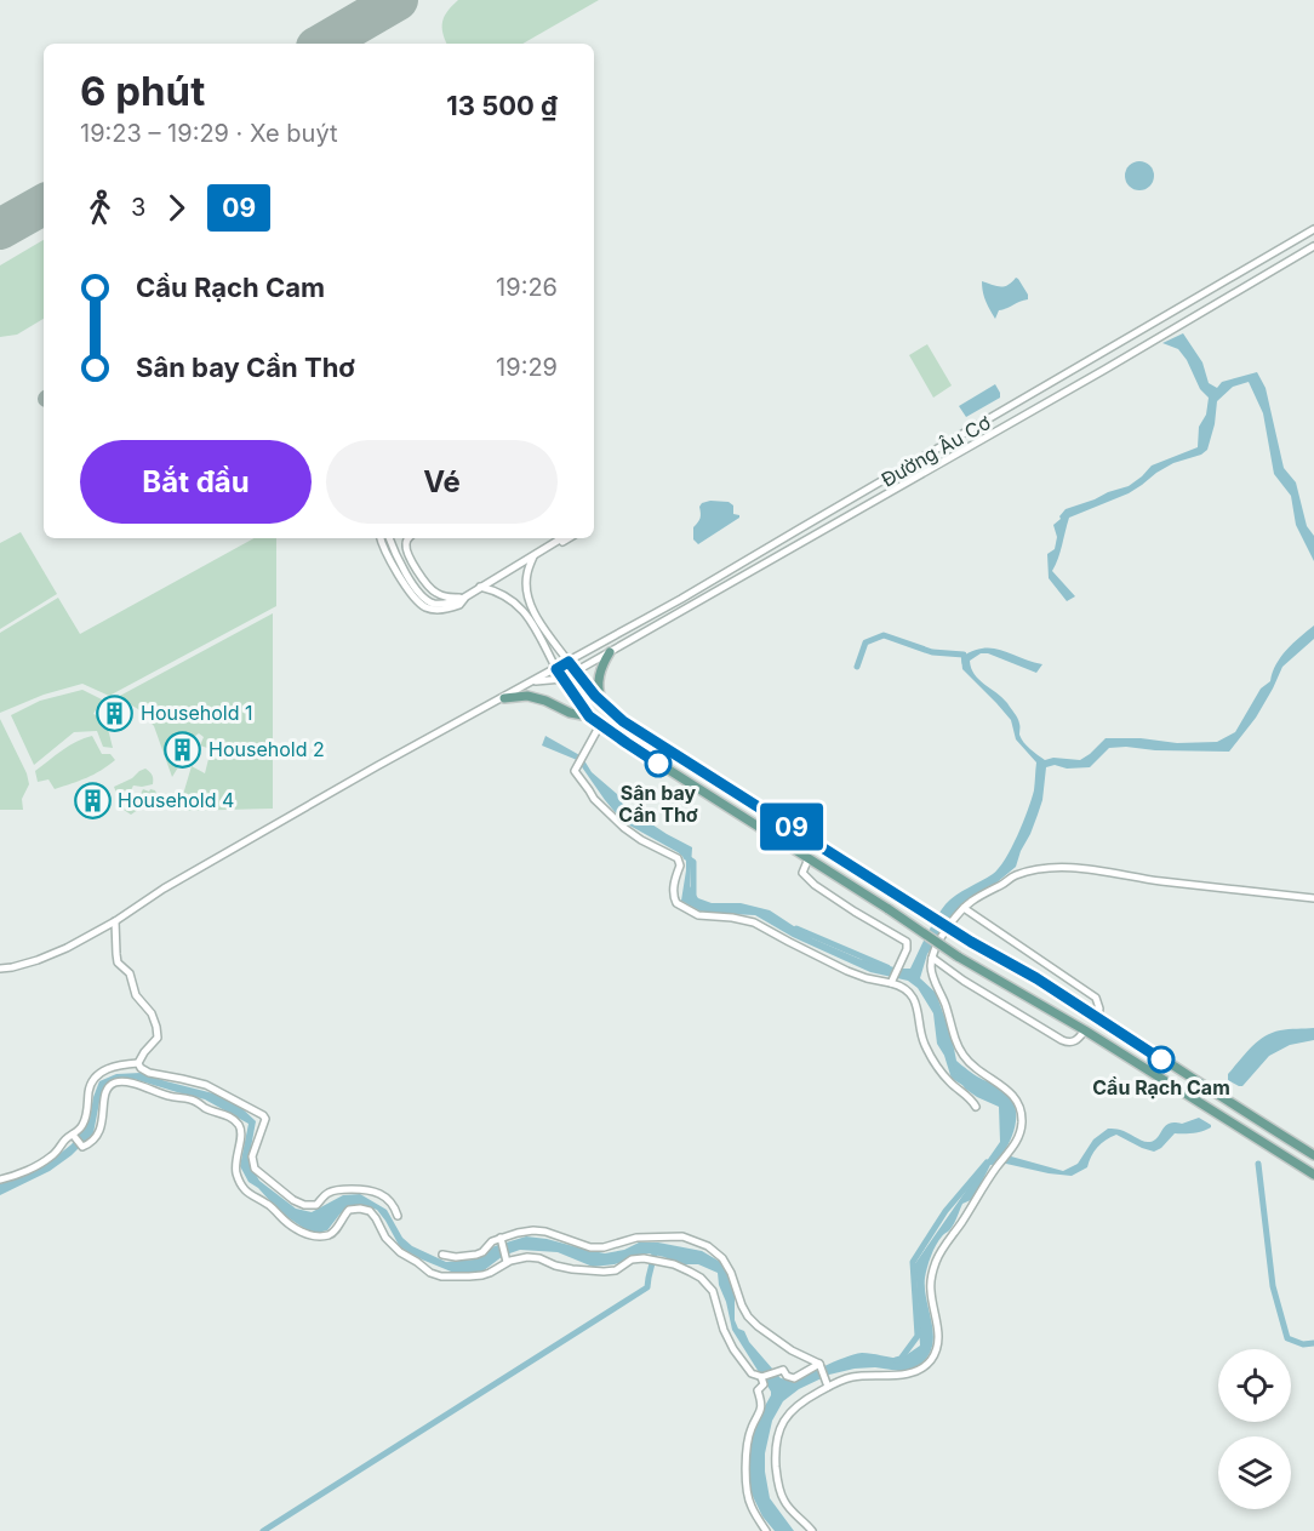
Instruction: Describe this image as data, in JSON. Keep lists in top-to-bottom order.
{
  "streets": {
    "street": ["Đường Âu Cơ"]
  },
  "places": {
    "building": ["Household 1", "Household 2", "Household 4"],
    "other": ["Sân bay Cần Thơ", "Cầu Rạch Cam"]
  },
  "lines": ["bus line 09"],
  "page": {
    "on_map": "09",
    "heading": ["6 phút", "19:23 – 19:29 · Xe buýt", "13 500 ₫"],
    "legs": ["3", "09"],
    "list": [
      {
        "name": "Cầu Rạch Cam",
        "value": "19:26"
      },
      {
        "name": "Sân bay Cần Thơ",
        "value": "19:29"
      }
    ],
    "buttons": ["Bắt đầu", "Vé"]
  }
}
